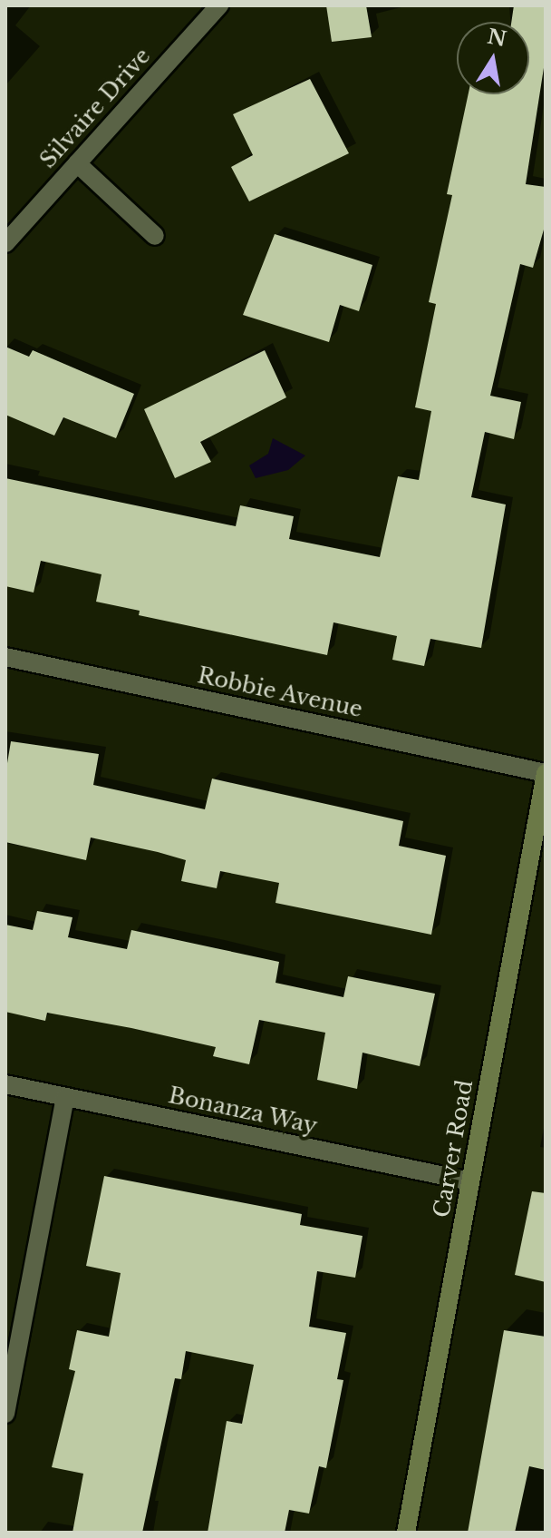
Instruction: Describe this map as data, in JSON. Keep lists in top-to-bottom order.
{
  "streets": {
    "street": [
      "Silvaire Drive",
      "Robbie Avenue",
      "Bonanza Way",
      "Carver Road"
    ]
  },
  "crossings": [
    ["Robbie Avenue", "Carver Road"],
    ["Bonanza Way", "Carver Road"]
  ],
  "north": "top"
}
